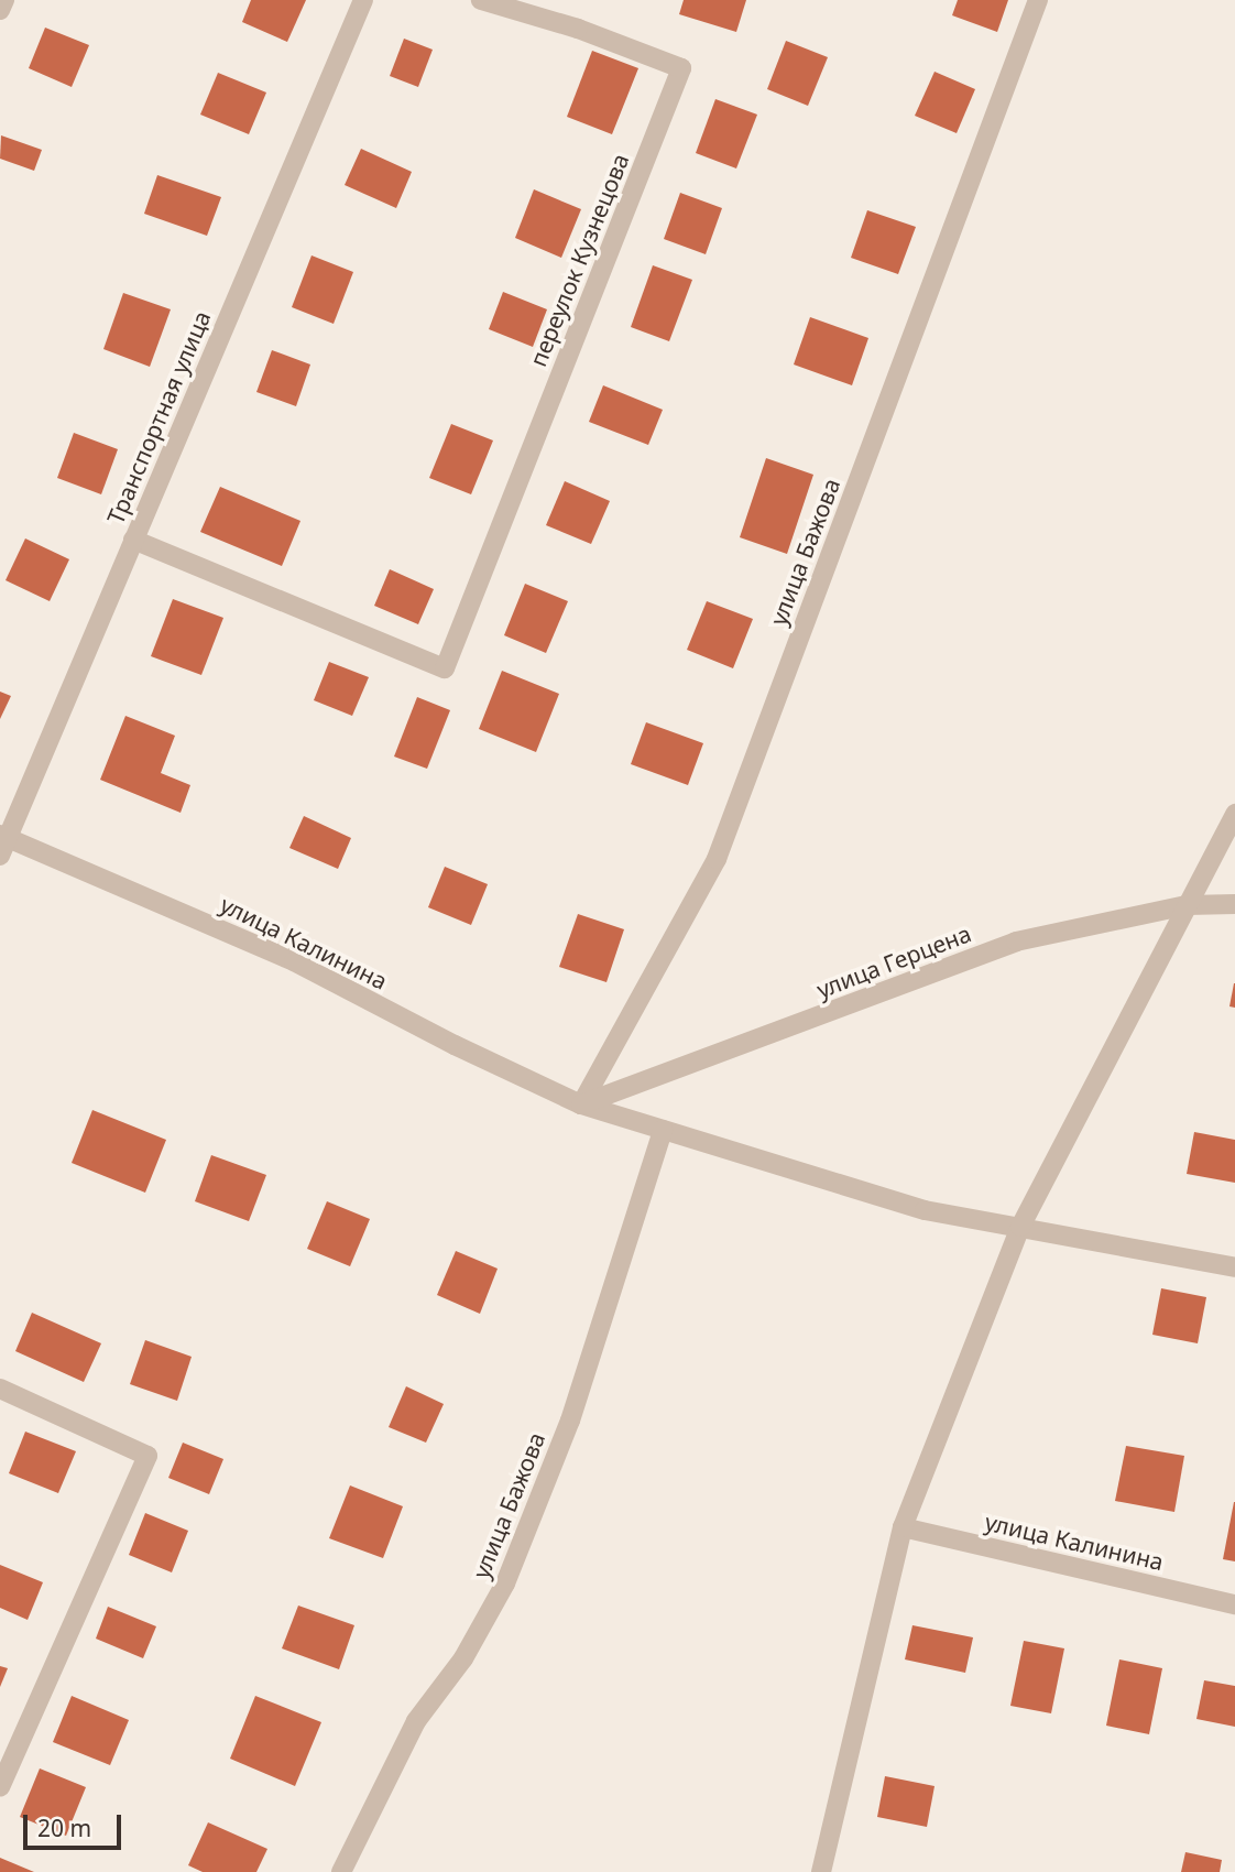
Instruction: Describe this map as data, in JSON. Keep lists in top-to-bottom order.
{
  "streets": {
    "street": [
      "переулок Кузнецова",
      "Транспортная улица",
      "улица Бажова",
      "улица Калинина",
      "улица Герцена"
    ]
  },
  "crossings": [
    ["переулок Кузнецова", "Транспортная улица"],
    ["Транспортная улица", "улица Калинина"],
    ["улица Бажова", "улица Калинина"],
    ["улица Бажова", "улица Герцена"],
    ["улица Калинина", "улица Герцена"]
  ],
  "scale_bar": "20 m"
}
